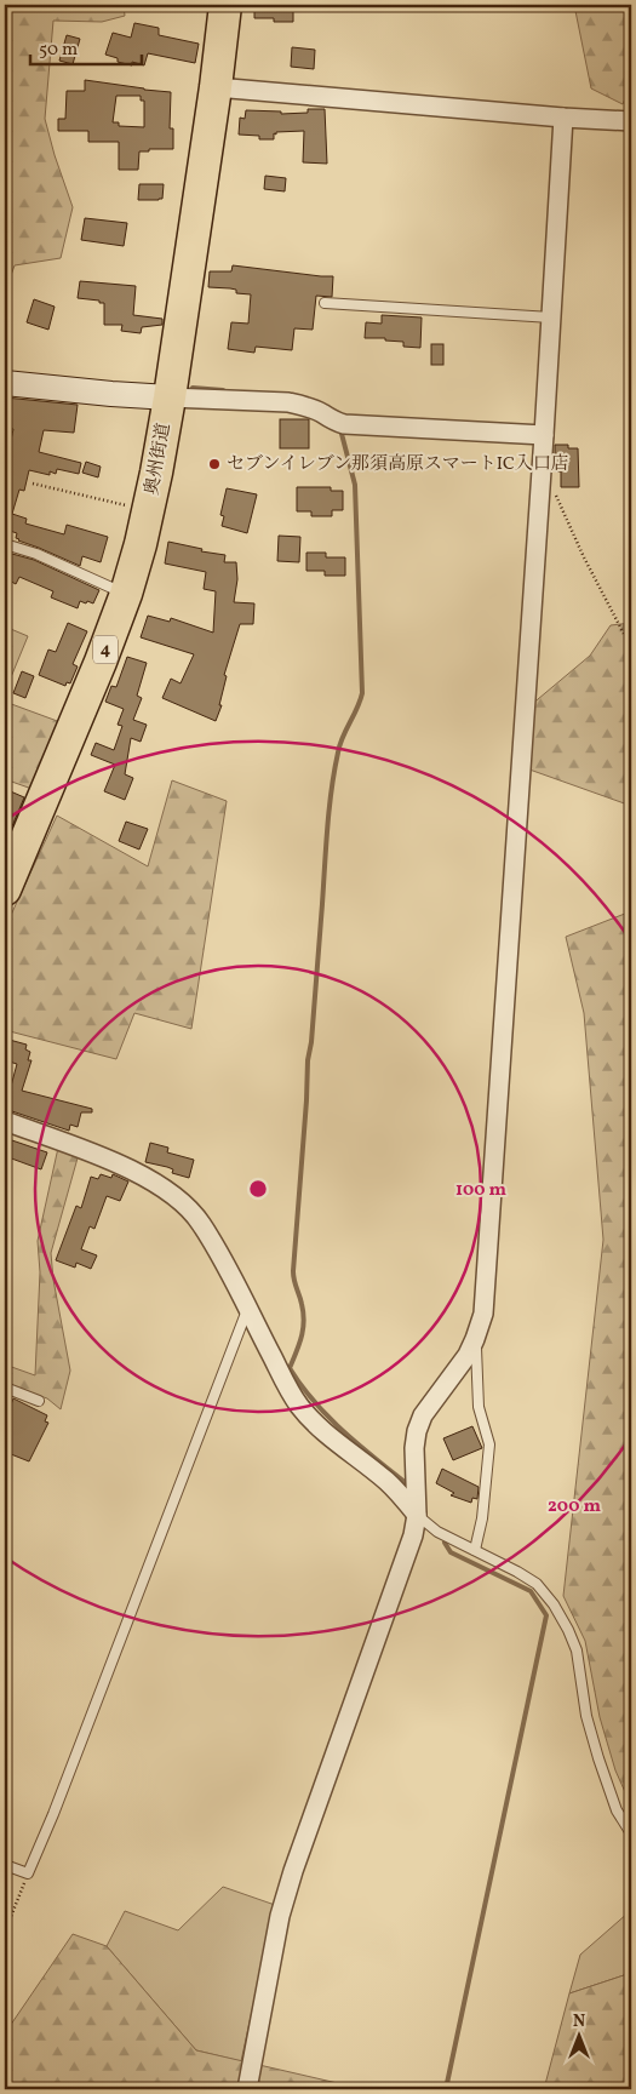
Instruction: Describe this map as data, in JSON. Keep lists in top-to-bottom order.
{
  "streets": {
    "highway": ["奥州街道", "4"]
  },
  "places": ["セブンイレブン那須高原スマートIC入口店"],
  "scale_bar": "50 m",
  "north": "top",
  "rings": ["100 m", "200 m"]
}
